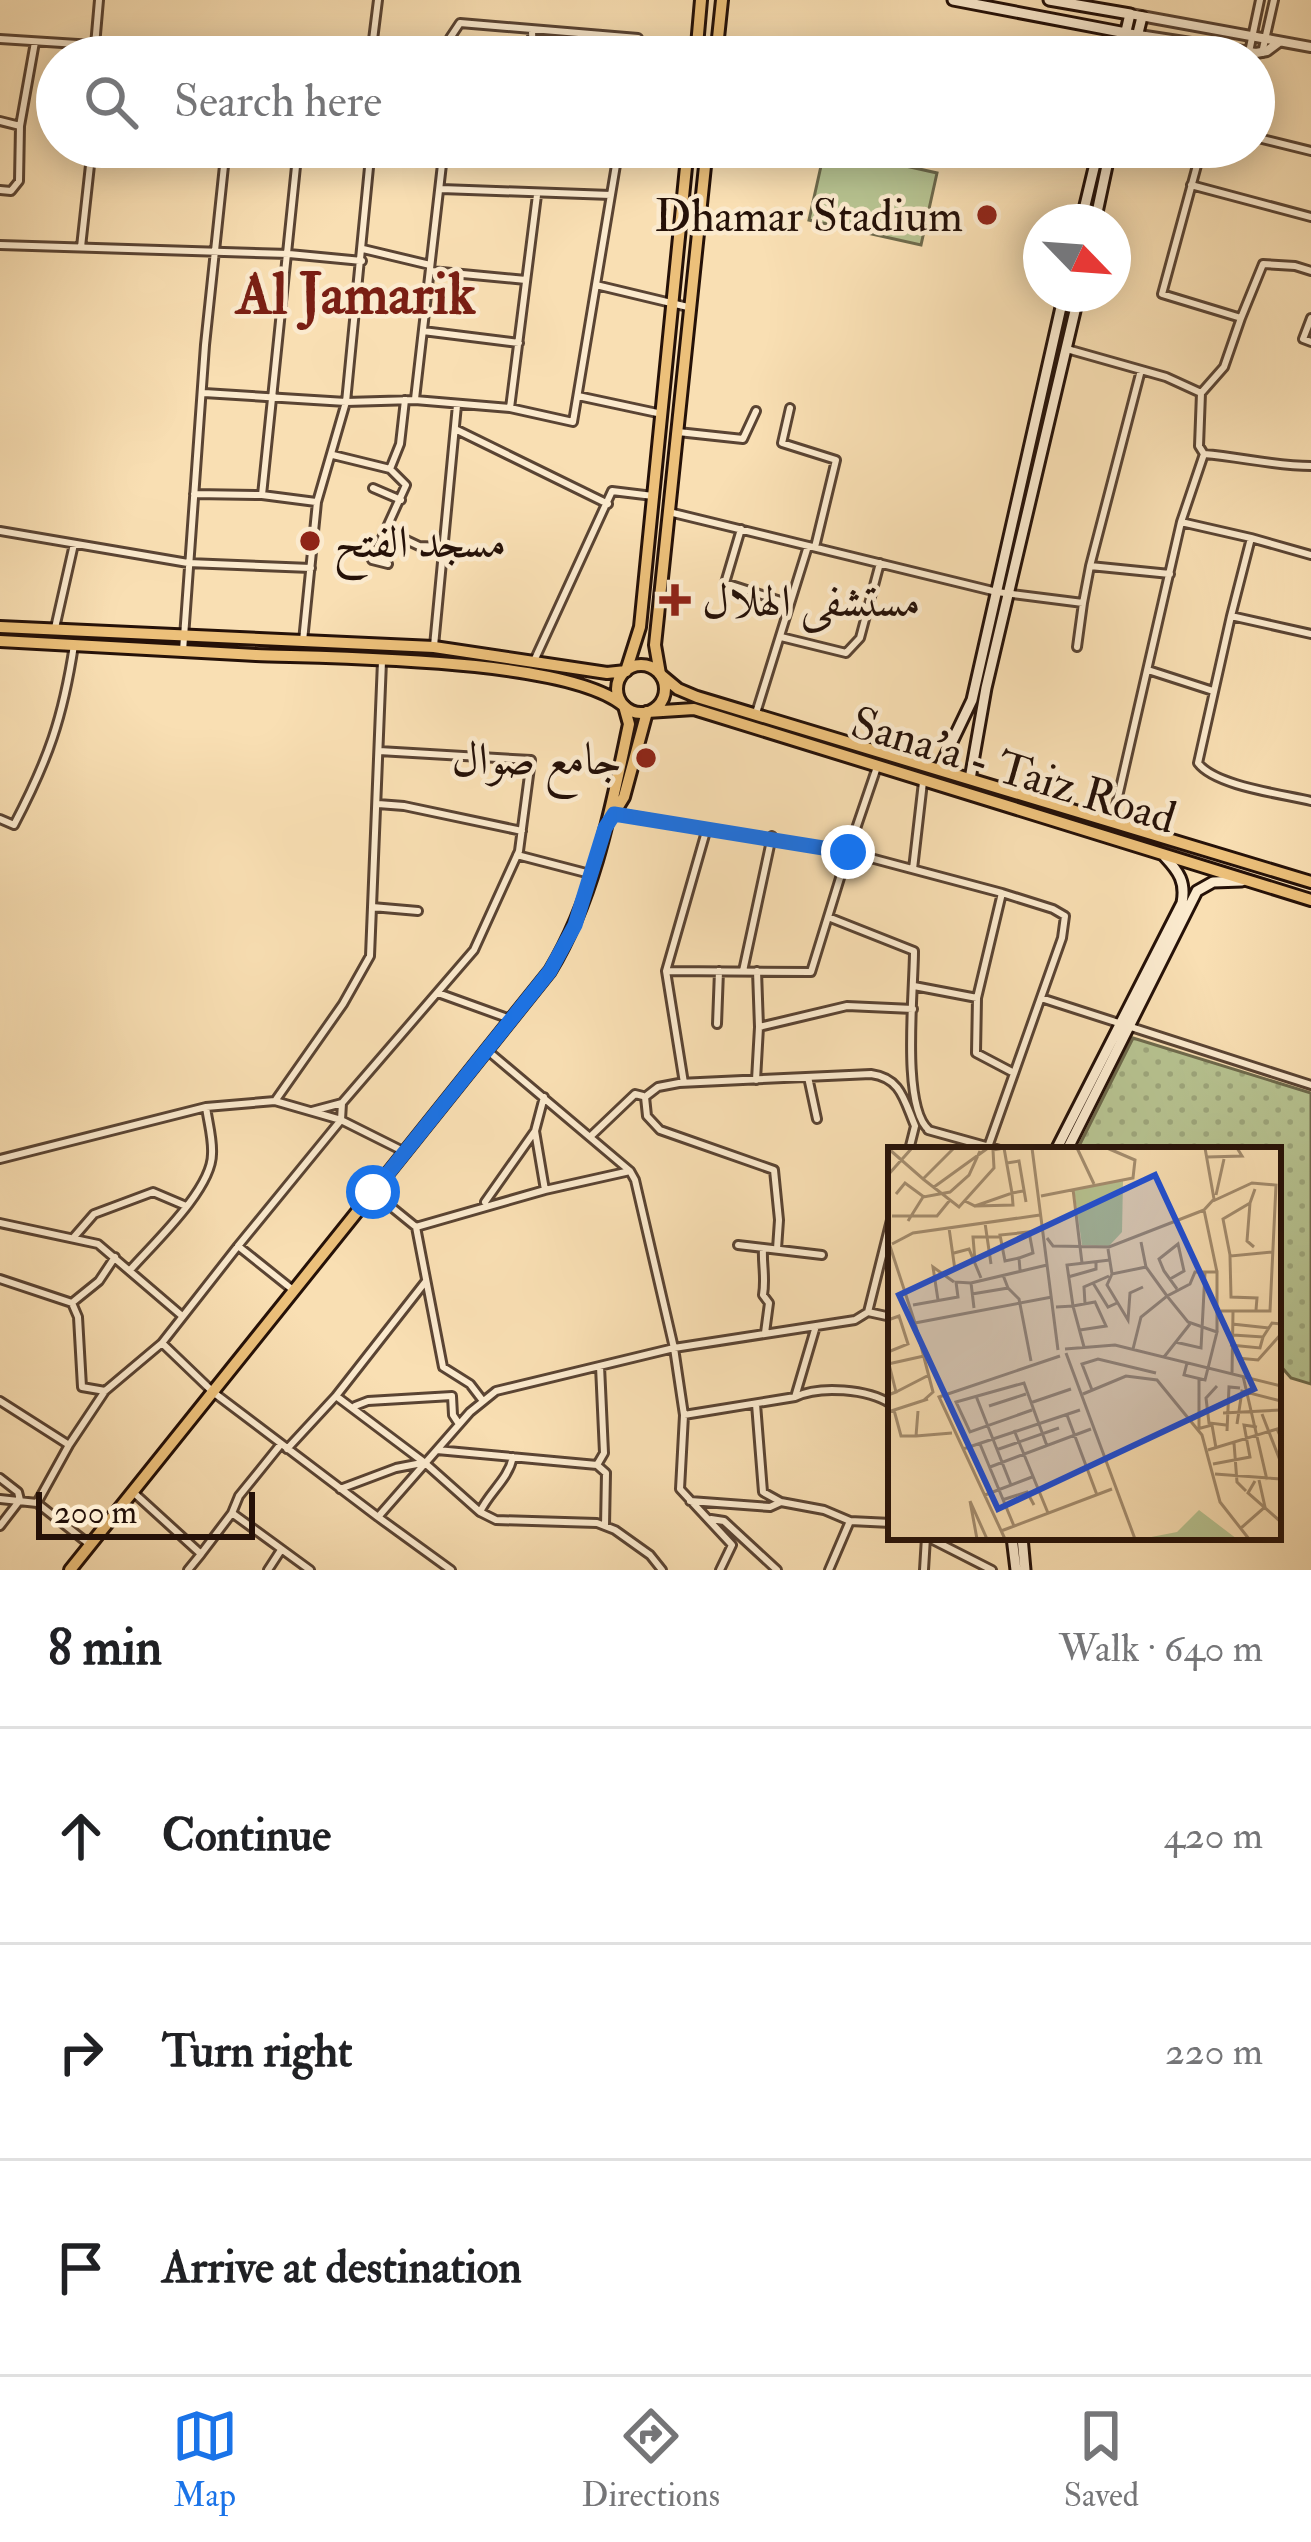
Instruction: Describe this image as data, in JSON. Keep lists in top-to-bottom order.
{
  "streets": {
    "main road": ["Sana'a - Taiz Road"]
  },
  "districts": ["Al Jamarik"],
  "places": {
    "other": ["Dhamar Stadium", "مسجد الفتح", "جامع صوال"],
    "health": ["مستشفى الهلال"]
  },
  "scale_bar": "200 m",
  "north": "bottom right",
  "page": {
    "search": "Search here",
    "scale": "200 m",
    "heading": ["8 min", "Walk · 640 m"],
    "list": [
      ["Continue", "420 m"],
      ["Turn right", "220 m"],
      "Arrive at destination"
    ],
    "nav": ["Map", "Directions", "Saved"]
  }
}
